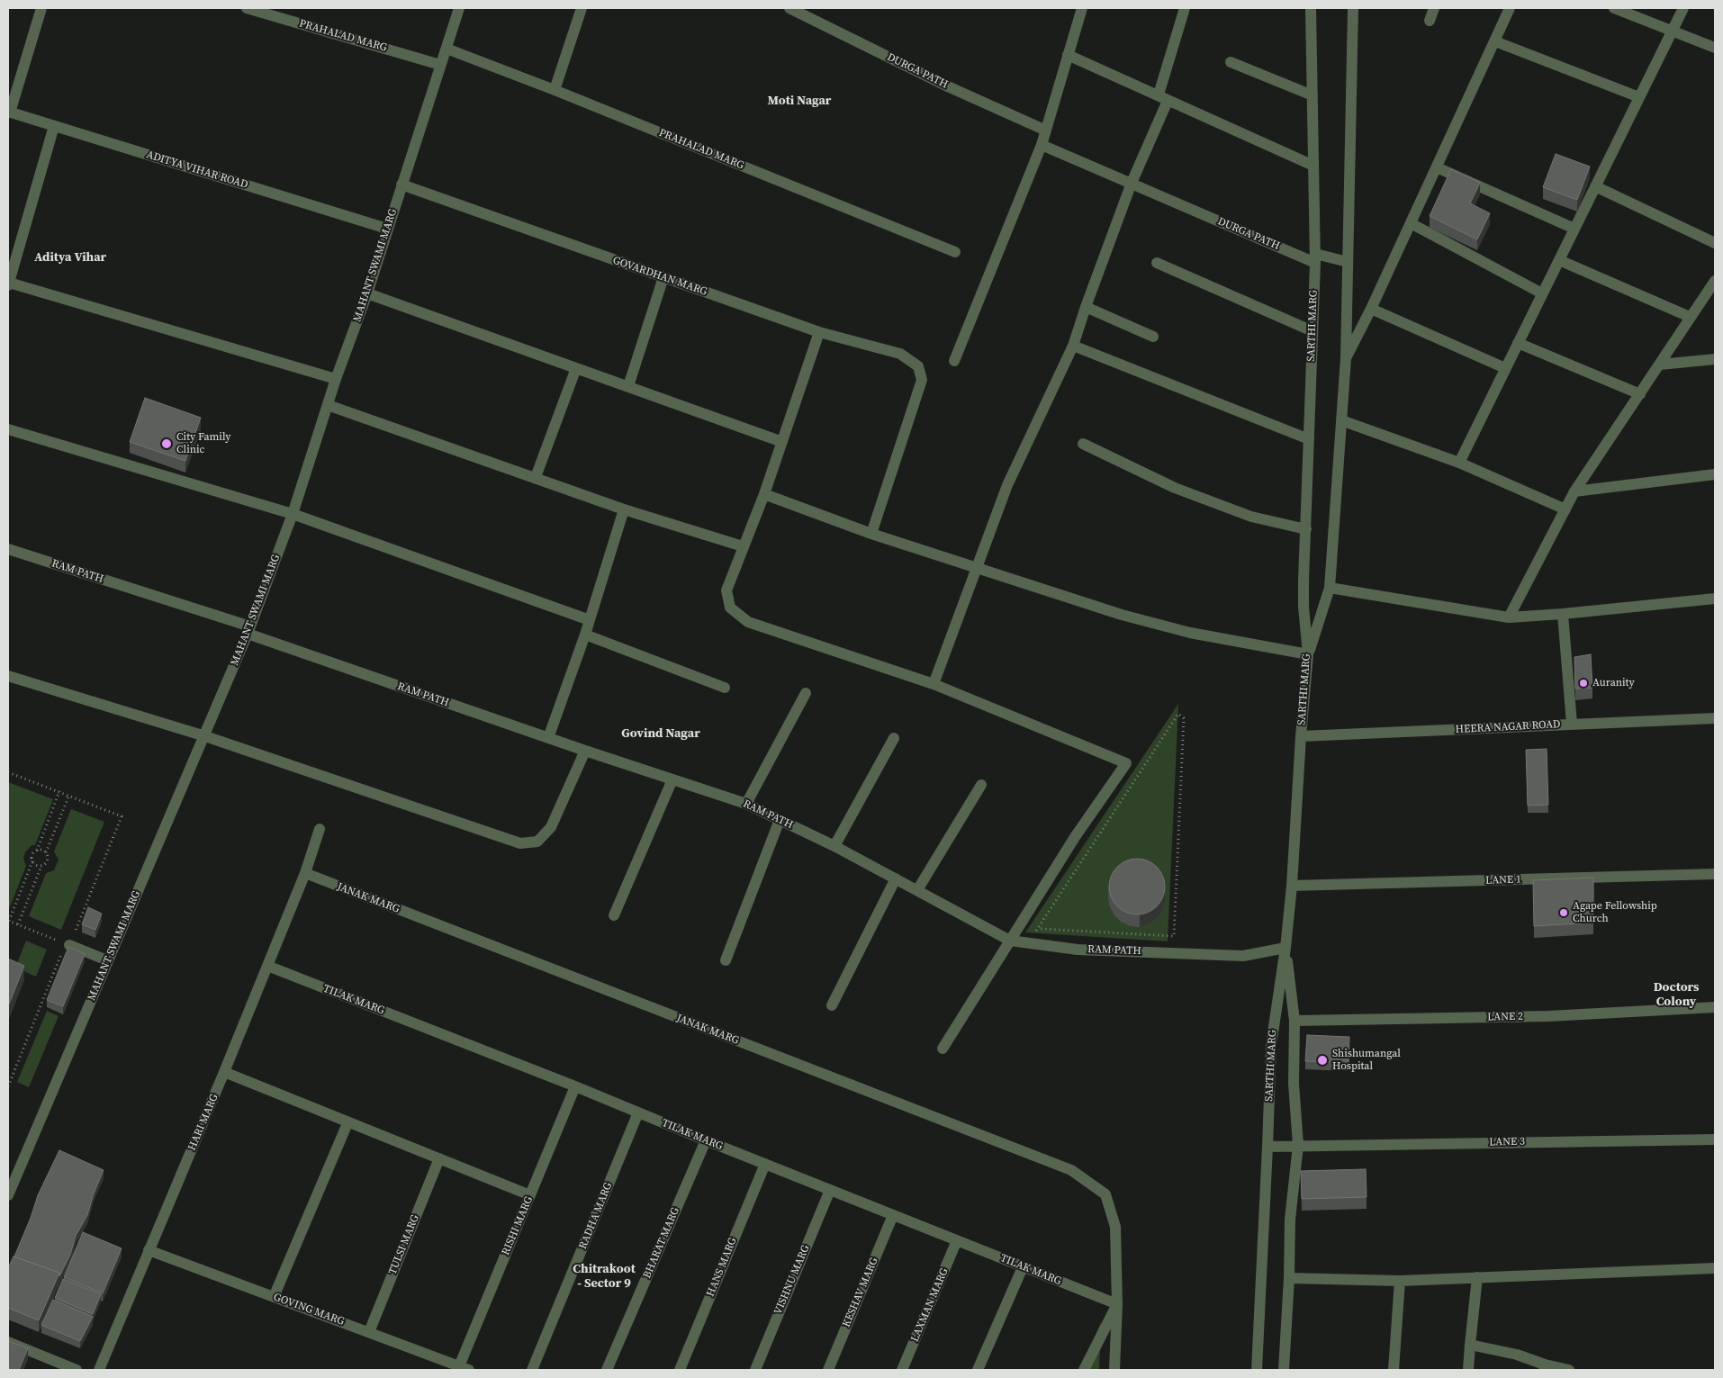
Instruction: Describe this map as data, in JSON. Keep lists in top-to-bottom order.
{
  "streets": {
    "street": [
      "PRAHALAD MARG",
      "DURGA PATH",
      "ADITYA VIHAR ROAD",
      "MAHANT SWAMI MARG",
      "GOVARDHAN MARG",
      "SARTHI MARG",
      "RAM PATH",
      "HEERA NAGAR ROAD",
      "LANE 1",
      "JANAK MARG",
      "TILAK MARG",
      "LANE 2",
      "HARI MARG",
      "LANE 3",
      "RADHA MARG",
      "RISHI MARG",
      "BHARAT MARG",
      "TULSI MARG",
      "HANS MARG",
      "VISHNU MARG",
      "KESHAV MARG",
      "LAXMAN MARG",
      "GOVING MARG"
    ]
  },
  "crossings": [
    ["PRAHALAD MARG", "MAHANT SWAMI MARG"],
    ["DURGA PATH", "SARTHI MARG"],
    ["ADITYA VIHAR ROAD", "MAHANT SWAMI MARG"],
    ["MAHANT SWAMI MARG", "GOVARDHAN MARG"],
    ["MAHANT SWAMI MARG", "RAM PATH"],
    ["SARTHI MARG", "RAM PATH"],
    ["SARTHI MARG", "HEERA NAGAR ROAD"],
    ["SARTHI MARG", "LANE 1"],
    ["SARTHI MARG", "LANE 3"],
    ["JANAK MARG", "TILAK MARG"],
    ["JANAK MARG", "HARI MARG"],
    ["TILAK MARG", "HARI MARG"],
    ["TILAK MARG", "RADHA MARG"],
    ["TILAK MARG", "RISHI MARG"],
    ["TILAK MARG", "BHARAT MARG"],
    ["TILAK MARG", "HANS MARG"],
    ["TILAK MARG", "VISHNU MARG"],
    ["TILAK MARG", "KESHAV MARG"],
    ["TILAK MARG", "LAXMAN MARG"],
    ["HARI MARG", "GOVING MARG"],
    ["RISHI MARG", "GOVING MARG"],
    ["TULSI MARG", "GOVING MARG"]
  ],
  "districts": [
    "Moti Nagar",
    "Aditya Vihar",
    "Govind Nagar",
    "Doctors Colony",
    "Chitrakoot - Sector 9"
  ],
  "places": [
    "City Family Clinic",
    "Auranity",
    "Agape Fellowship Church",
    "Shishumangal Hospital"
  ]
}
